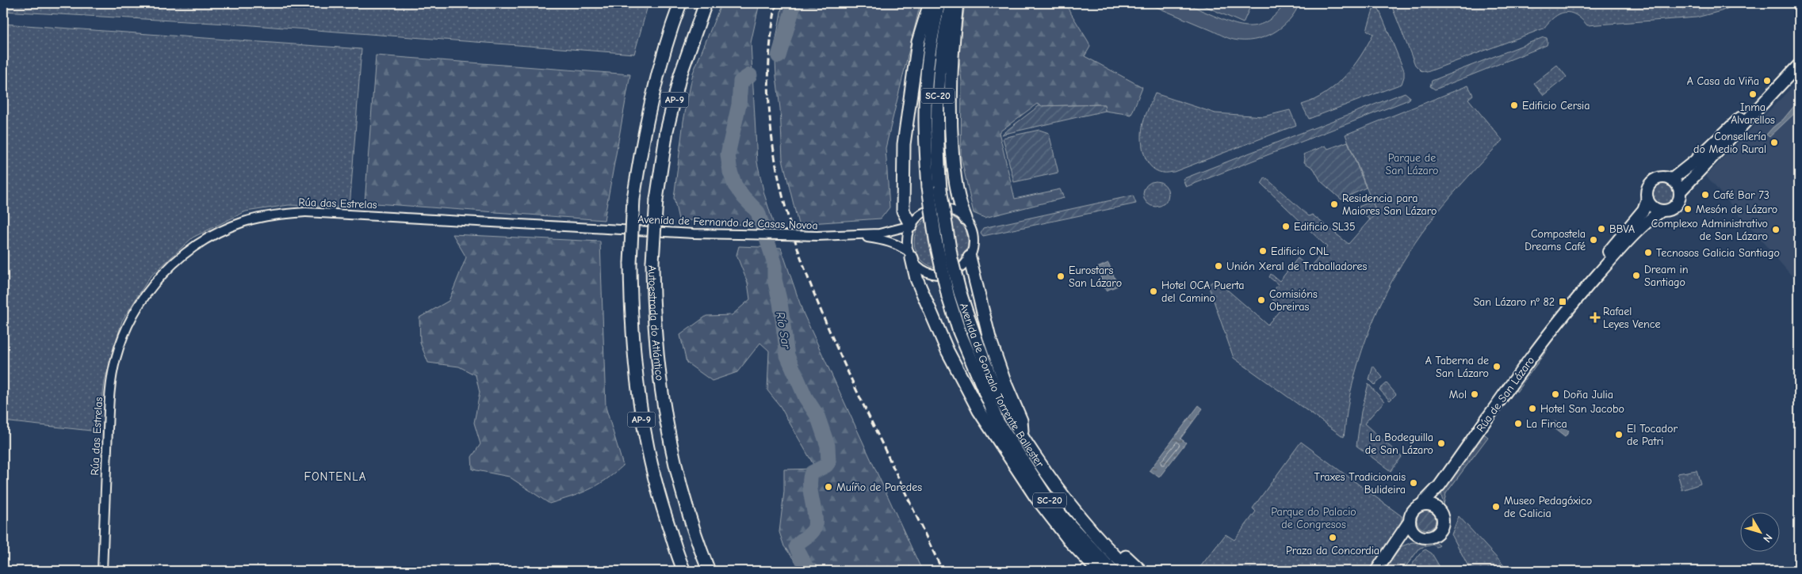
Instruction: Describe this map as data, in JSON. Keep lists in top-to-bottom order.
{
  "streets": {
    "highway": [
      "SC-20",
      "AP-9",
      "Autoestrada do Atlántico",
      "Avenida de Gonzalo Torrente Ballester"
    ],
    "main road": ["Rúa de San Lázaro"],
    "street": ["Rúa das Estrelas", "Avenida de Fernando de Casas Novoa"]
  },
  "crossings": [
    ["SC-20", "Avenida de Gonzalo Torrente Ballester"],
    ["Rúa das Estrelas", "Avenida de Fernando de Casas Novoa"]
  ],
  "districts": ["FONTENLA"],
  "water": ["Río Sar"],
  "parks": ["Parque de San Lázaro", "Parque do Palacio de Congresos"],
  "places": {
    "other": [
      "A Casa da Viña",
      "Inma Alvarellos",
      "Edificio Cersia",
      "Consellería do Medio Rural",
      "Café Bar 73",
      "Residencia para Maiores San Lázaro",
      "Mesón de Lázaro",
      "Edificio SL35",
      "BBVA",
      "Complexo Administrativo de San Lázaro",
      "Compostela Dreams Café",
      "Edificio CNL",
      "Tecnosos Galicia Santiago",
      "Unión Xeral de Traballadores",
      "Dream in Santiago",
      "Eurostars San Lázaro",
      "Hotel OCA Puerta del Camino",
      "Comisións Obreiras",
      "A Taberna de San Lázaro",
      "Mol",
      "Doña Julia",
      "Hotel San Jacobo",
      "La Finca",
      "El Tocador de Patri",
      "La Bodeguilla de San Lázaro",
      "Traxes Tradicionais Bulideira",
      "Muíño de Paredes",
      "Museo Pedagóxico de Galicia",
      "Praza da Concordia"
    ],
    "transit": ["San Lázaro nº 82"],
    "health": ["Rafael Leyes Vence"]
  },
  "north": "bottom right"
}
